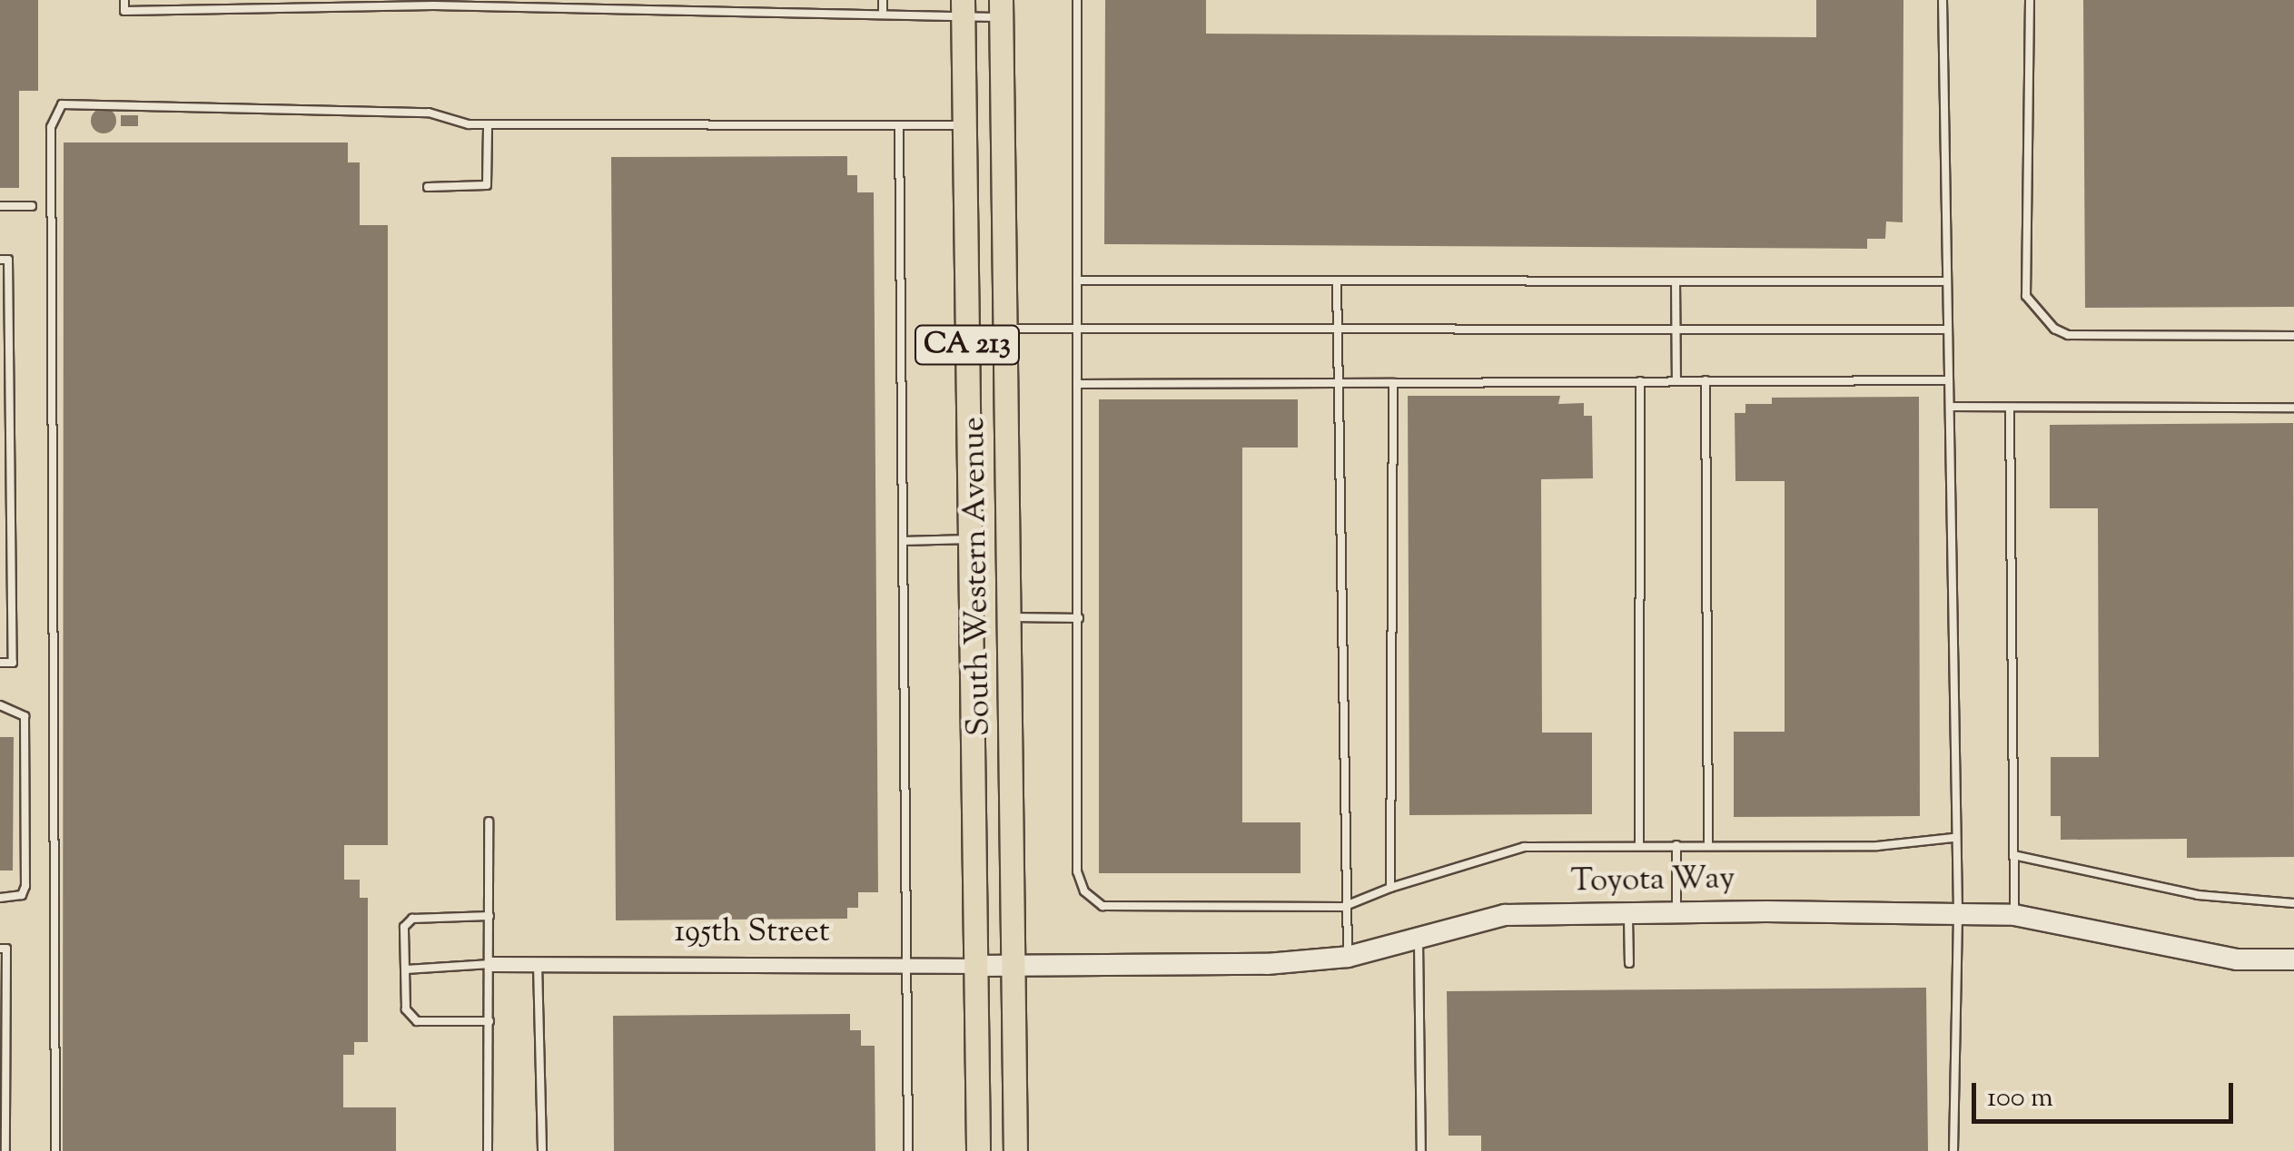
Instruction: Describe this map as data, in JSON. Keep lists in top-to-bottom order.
{
  "streets": {
    "main road": ["CA 213", "South Western Avenue"],
    "street": ["Toyota Way", "195th Street"]
  },
  "crossings": [
    ["South Western Avenue", "Toyota Way"],
    ["South Western Avenue", "195th Street"],
    ["Toyota Way", "195th Street"]
  ],
  "scale_bar": "100 m"
}
